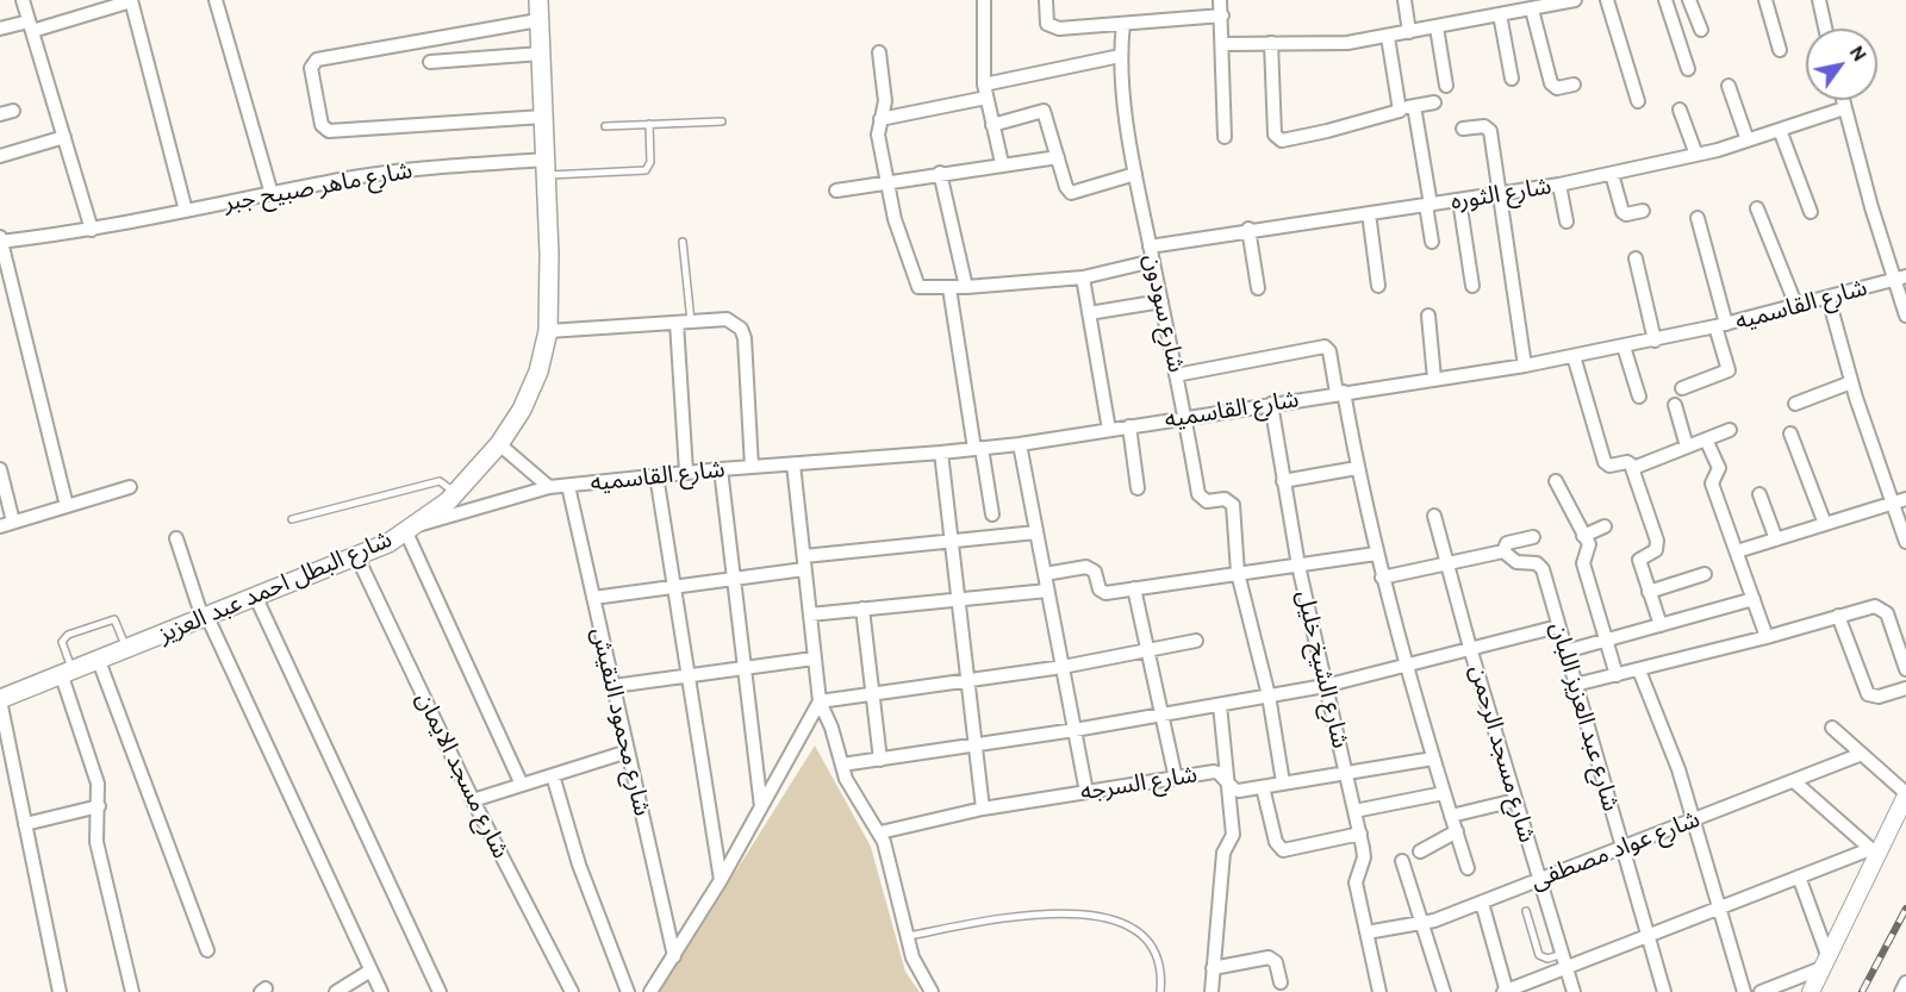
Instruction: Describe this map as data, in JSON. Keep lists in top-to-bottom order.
{
  "streets": {
    "main road": ["شارع البطل احمد عبد العزيز"],
    "street": [
      "شارع ماهر صبيح جبر",
      "شارع الثوره",
      "شارع القاسميه",
      "شارع سودون",
      "شارع الشيخ خليل",
      "شارع عبد العزيز اللبان",
      "شارع محمود النقيش",
      "شارع مسجد الرحمن",
      "شارع مسجد الايمان",
      "شارع السرجه",
      "شارع عواد مصطفى"
    ]
  },
  "crossings": [
    ["شارع ماهر صبيح جبر", "شارع البطل احمد عبد العزيز"],
    ["شارع الثوره", "شارع سودون"],
    ["شارع القاسميه", "شارع سودون"],
    ["شارع القاسميه", "شارع البطل احمد عبد العزيز"],
    ["شارع القاسميه", "شارع الشيخ خليل"],
    ["شارع القاسميه", "شارع محمود النقيش"],
    ["شارع سودون", "شارع السرجه"],
    ["شارع البطل احمد عبد العزيز", "شارع مسجد الايمان"],
    ["شارع الشيخ خليل", "شارع السرجه"],
    ["شارع الشيخ خليل", "شارع عواد مصطفى"],
    ["شارع عبد العزيز اللبان", "شارع عواد مصطفى"],
    ["شارع مسجد الرحمن", "شارع عواد مصطفى"]
  ],
  "north": "top right"
}
